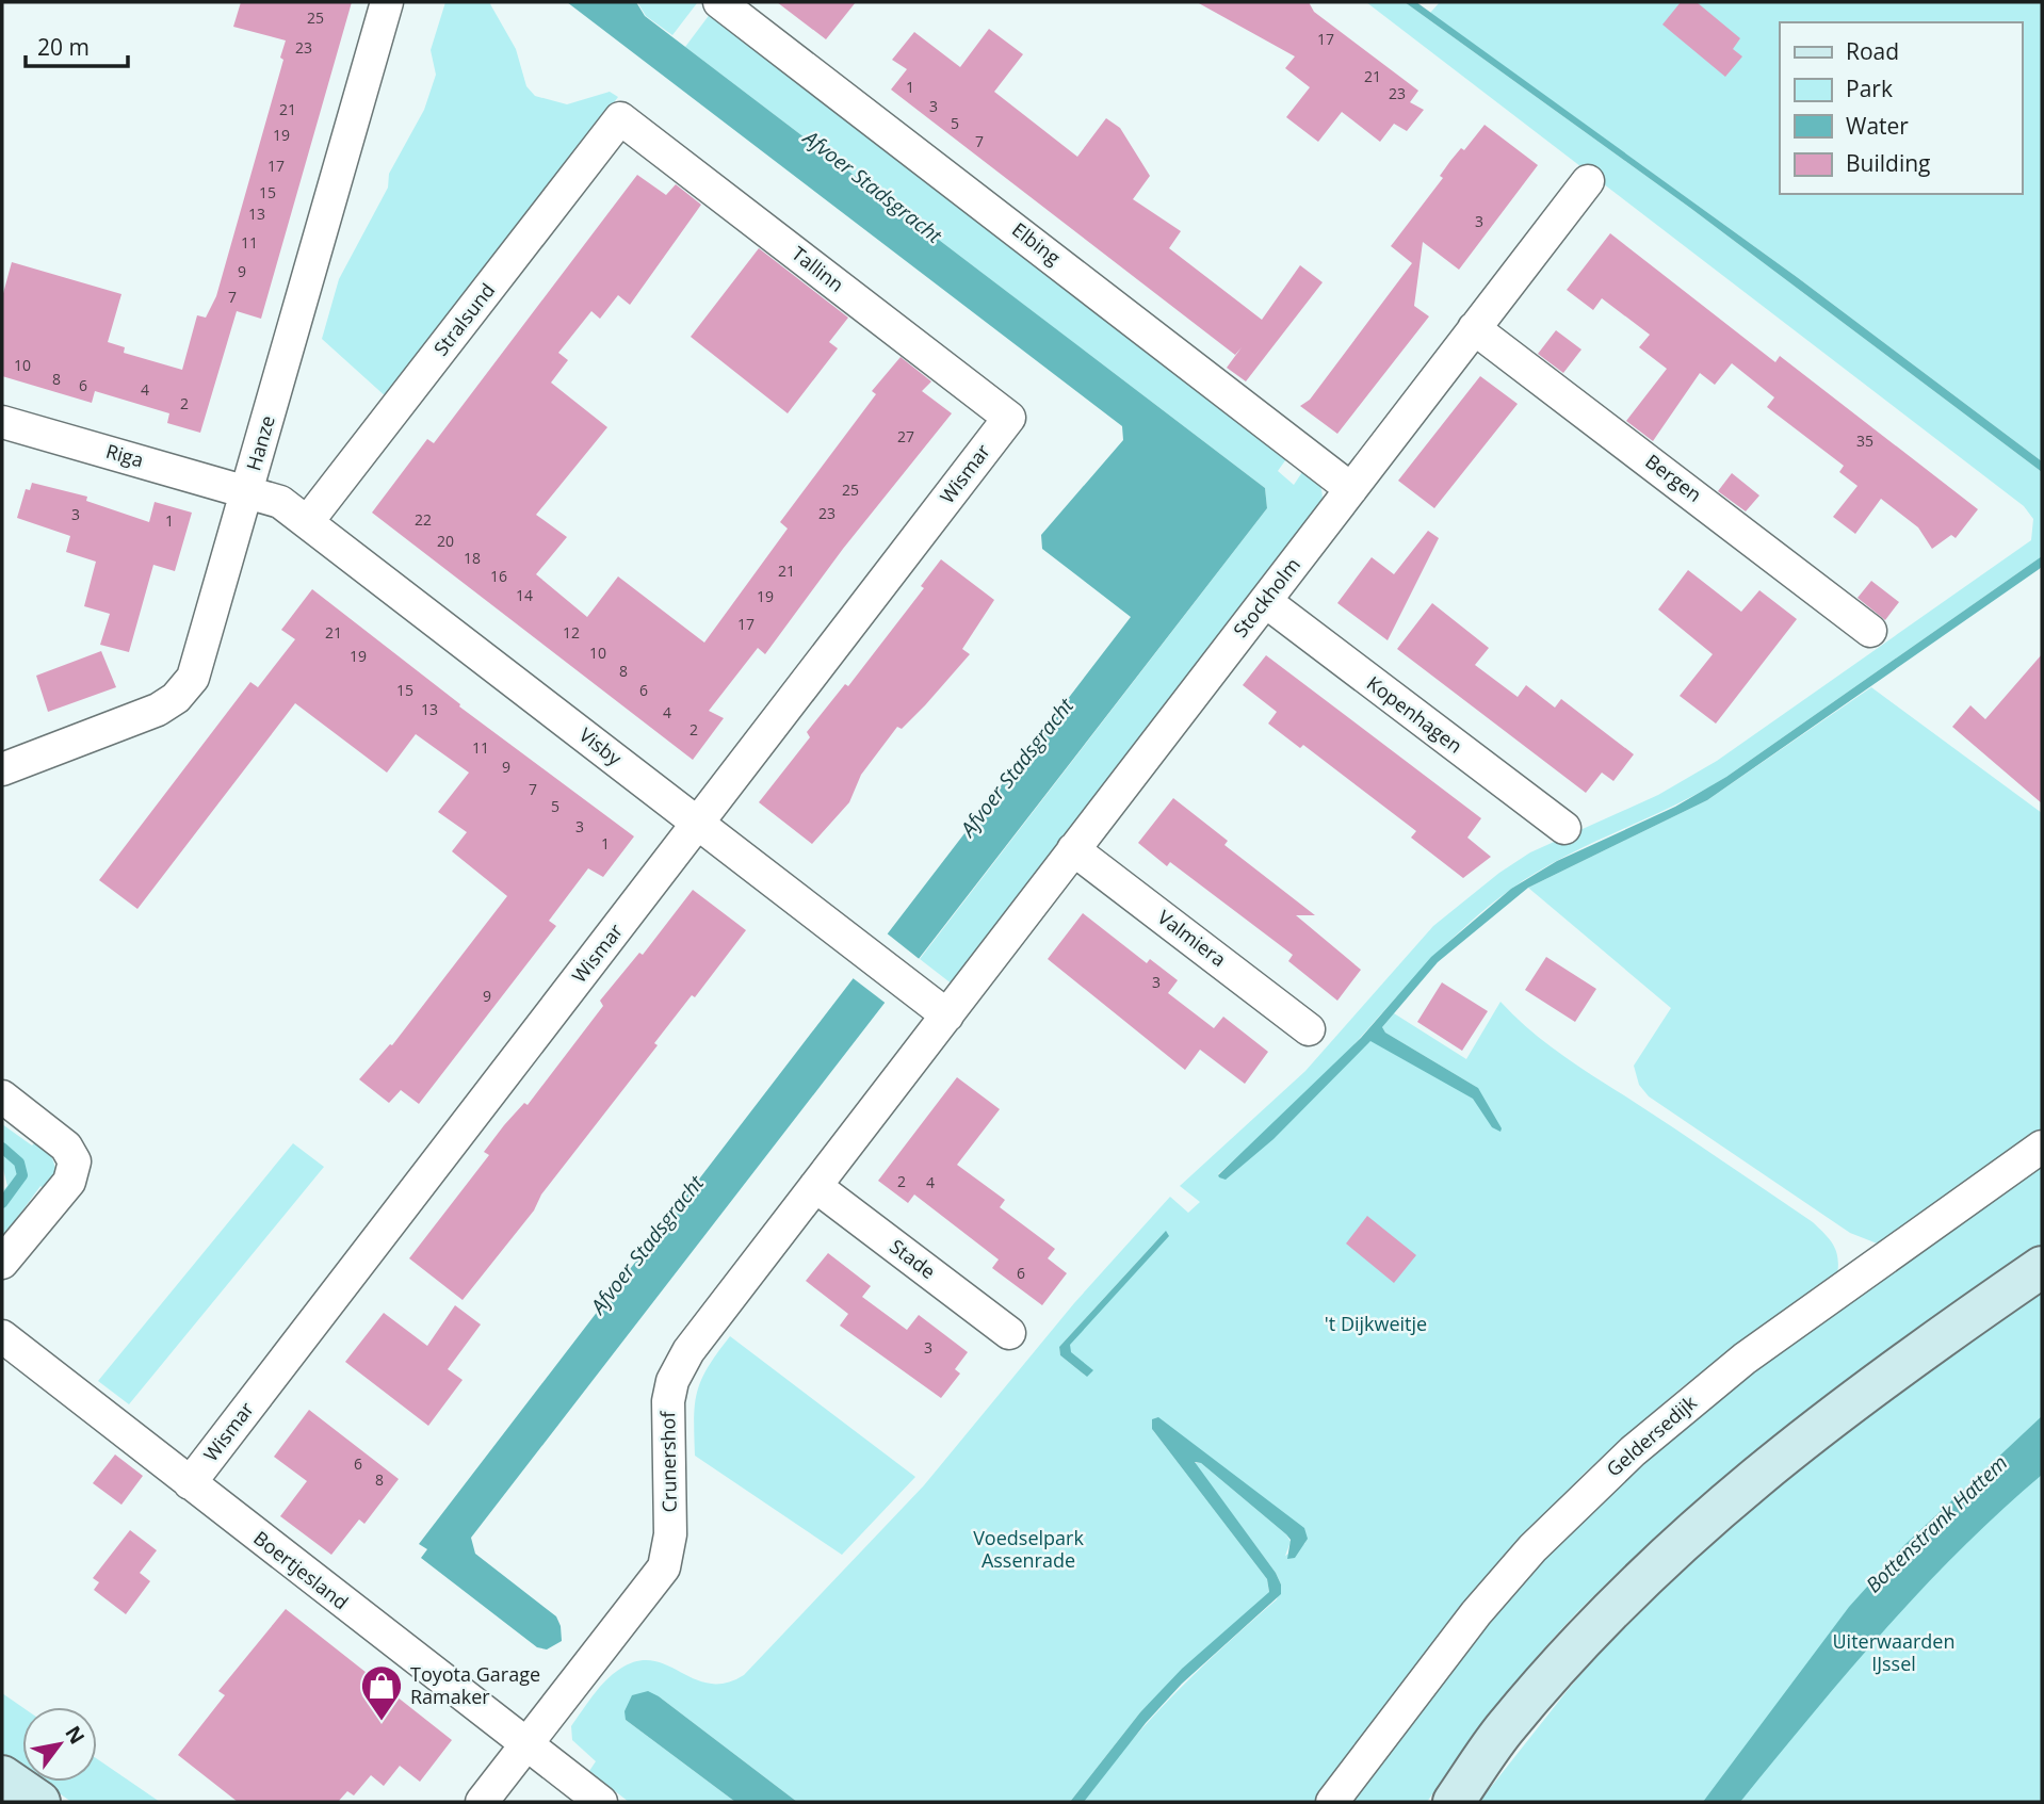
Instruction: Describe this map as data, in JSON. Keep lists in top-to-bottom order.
{
  "streets": {
    "street": [
      "Elbing",
      "Tallinn",
      "Stralsund",
      "Hanze",
      "Riga",
      "Wismar",
      "Bergen",
      "Stockholm",
      "Kopenhagen",
      "Visby",
      "Valmiera",
      "Stade",
      "Geldersedijk",
      "Crunershof",
      "Boertjesland"
    ]
  },
  "crossings": [
    ["Elbing", "Stockholm"],
    ["Tallinn", "Stralsund"],
    ["Tallinn", "Wismar"],
    ["Stralsund", "Visby"],
    ["Hanze", "Riga"],
    ["Hanze", "Visby"],
    ["Riga", "Visby"],
    ["Wismar", "Visby"],
    ["Wismar", "Boertjesland"],
    ["Bergen", "Stockholm"],
    ["Stockholm", "Kopenhagen"],
    ["Stockholm", "Visby"],
    ["Stockholm", "Valmiera"],
    ["Stockholm", "Crunershof"],
    ["Visby", "Crunershof"],
    ["Stade", "Crunershof"],
    ["Crunershof", "Boertjesland"]
  ],
  "water": ["Afvoer Stadsgracht", "Bottenstrank Hattem"],
  "parks": ["'t Dijkweitje", "Voedselpark Assenrade", "Uiterwaarden IJssel"],
  "places": {
    "shop": ["Toyota Garage Ramaker"]
  },
  "house_numbers": [
    "25",
    "17",
    "23",
    "21",
    "1",
    "23",
    "3",
    "21",
    "5",
    "19",
    "7",
    "17",
    "15",
    "13",
    "3",
    "11",
    "9",
    "7",
    "10",
    "8",
    "6",
    "4",
    "2",
    "27",
    "35",
    "25",
    "23",
    "3",
    "22",
    "1",
    "20",
    "18",
    "21",
    "16",
    "14",
    "19",
    "17",
    "21",
    "12",
    "10",
    "19",
    "8",
    "15",
    "6",
    "13",
    "4",
    "2",
    "11",
    "9",
    "7",
    "5",
    "3",
    "1",
    "3",
    "9",
    "2",
    "4",
    "6",
    "3",
    "6",
    "8"
  ],
  "legend": [
    "Road",
    "Park",
    "Water",
    "Building"
  ],
  "scale_bar": "20 m",
  "north": "top right"
}
